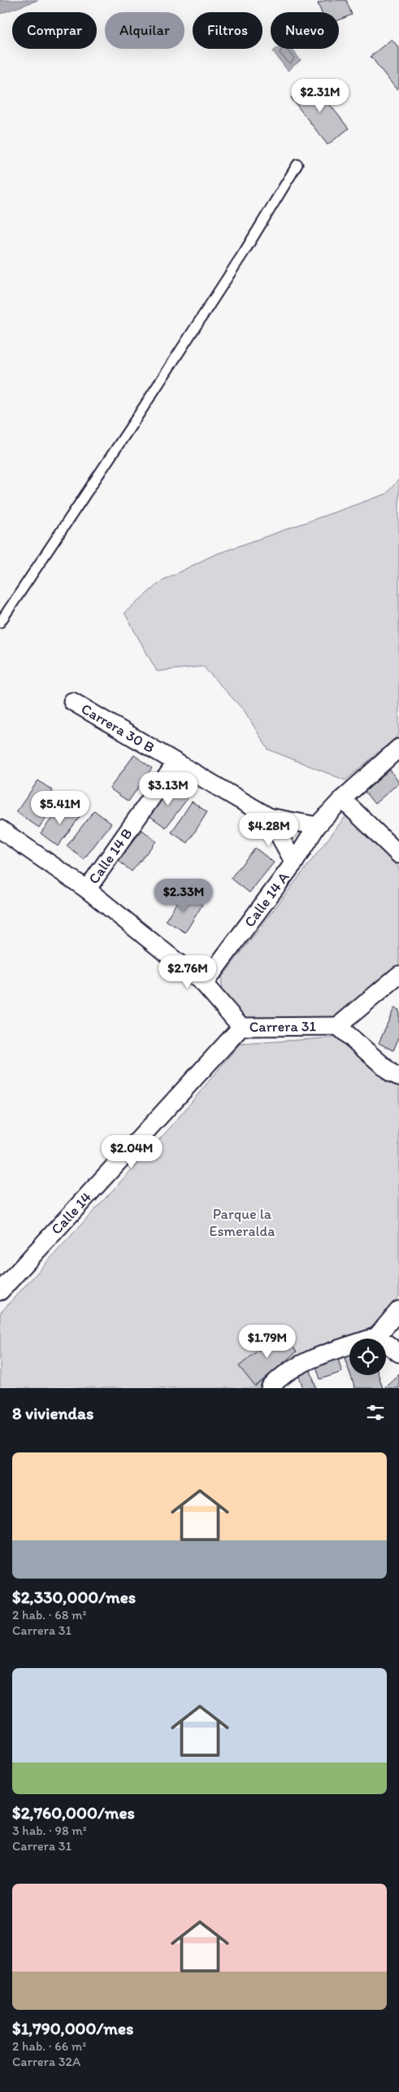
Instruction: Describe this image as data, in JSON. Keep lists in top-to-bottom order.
{
  "streets": {
    "street": [
      "Carrera 30 B",
      "Calle 14 B",
      "Calle 14 A",
      "Carrera 31",
      "Calle 14"
    ]
  },
  "crossings": [
    ["Carrera 30 B", "Calle 14 B"],
    ["Carrera 30 B", "Calle 14 A"],
    ["Calle 14 B", "Carrera 31"],
    ["Calle 14 A", "Carrera 31"],
    ["Carrera 31", "Calle 14"]
  ],
  "parks": ["Parque la Esmeralda"],
  "page": {
    "chip": [
      "Comprar",
      "Alquilar",
      "Filtros",
      "Nuevo"
    ],
    "price": [
      "$2.31M",
      "$3.13M",
      "$5.41M",
      "$4.28M",
      "$2.33M",
      "$2.76M",
      "$2.04M",
      "$1.79M"
    ],
    "heading": "8 viviendas",
    "list": [
      {
        "name": "$2,330,000/mes",
        "note": "2 hab. · 68 m² · Carrera 31"
      },
      {
        "name": "$2,760,000/mes",
        "note": "3 hab. · 98 m² · Carrera 31"
      },
      {
        "name": "$1,790,000/mes",
        "note": "2 hab. · 66 m² · Carrera 32A"
      }
    ]
  }
}
